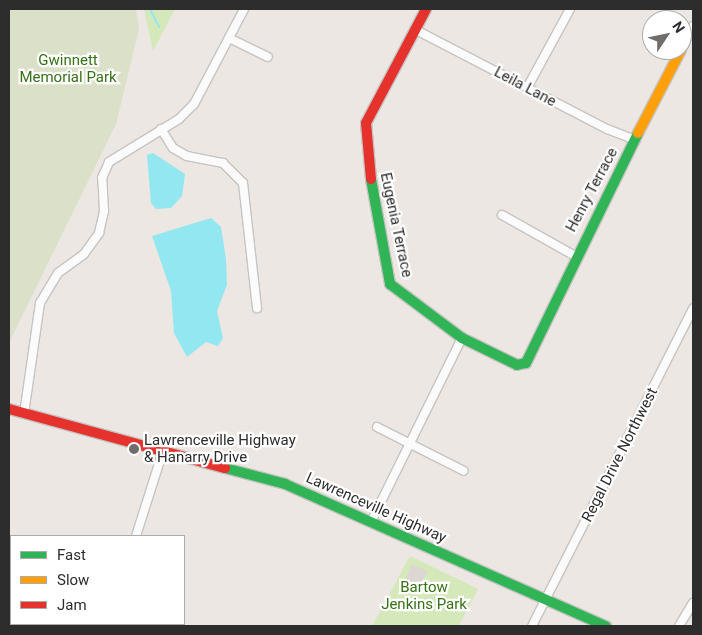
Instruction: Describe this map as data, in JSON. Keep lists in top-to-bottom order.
{
  "streets": {
    "street": [
      "Leila Lane",
      "Henry Terrace",
      "Eugenia Terrace",
      "Regal Drive Northwest",
      "Lawrenceville Highway"
    ]
  },
  "crossings": [
    ["Leila Lane", "Henry Terrace"],
    ["Leila Lane", "Eugenia Terrace"],
    ["Henry Terrace", "Eugenia Terrace"],
    ["Regal Drive Northwest", "Lawrenceville Highway"]
  ],
  "parks": ["Gwinnett Memorial Park", "Bartow Jenkins Park"],
  "places": ["Lawrenceville Highway & Hanarry Drive"],
  "legend": ["Fast", "Slow", "Jam"],
  "north": "top right"
}
